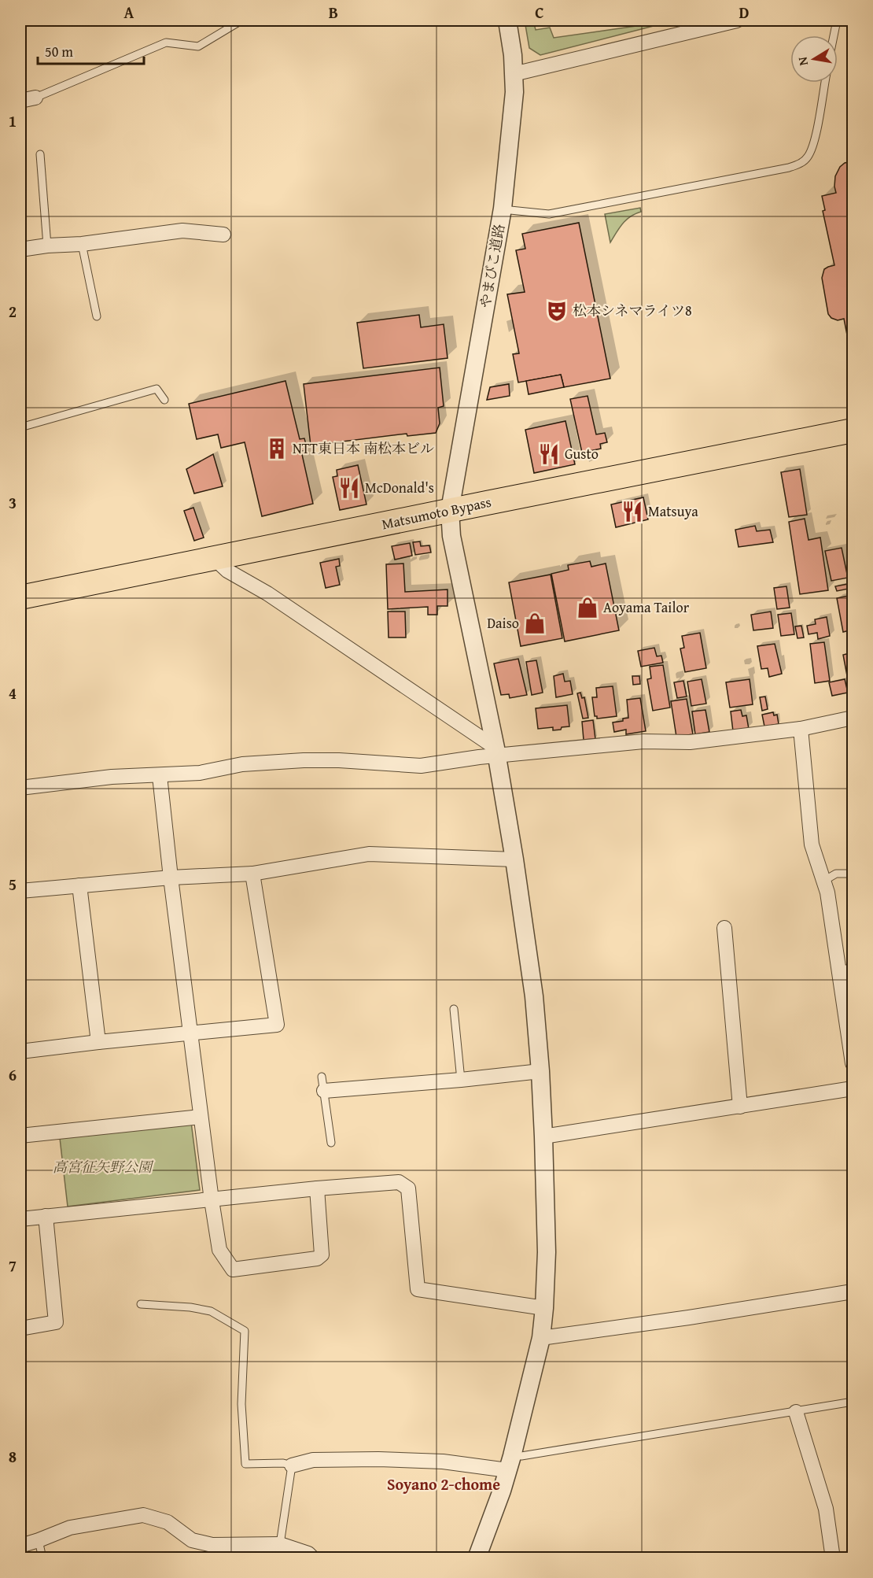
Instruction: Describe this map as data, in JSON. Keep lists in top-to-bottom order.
{
  "streets": {
    "highway": ["Matsumoto Bypass"],
    "street": ["やまびこ道路"]
  },
  "crossings": [
    ["やまびこ道路", "Matsumoto Bypass"]
  ],
  "districts": ["Soyano 2-chome"],
  "parks": ["高宮征矢野公園"],
  "places": {
    "theatre": ["松本シネマライツ8"],
    "building": ["NTT東日本 南松本ビル"],
    "restaurant": ["Gusto", "McDonald's", "Matsuya"],
    "shop": ["Aoyama Tailor", "Daiso"]
  },
  "scale_bar": "50 m",
  "north": "left",
  "grid": {
    "columns": [
      "A",
      "B",
      "C",
      "D"
    ],
    "rows": [
      "1",
      "2",
      "3",
      "4",
      "5",
      "6",
      "7",
      "8"
    ]
  }
}
